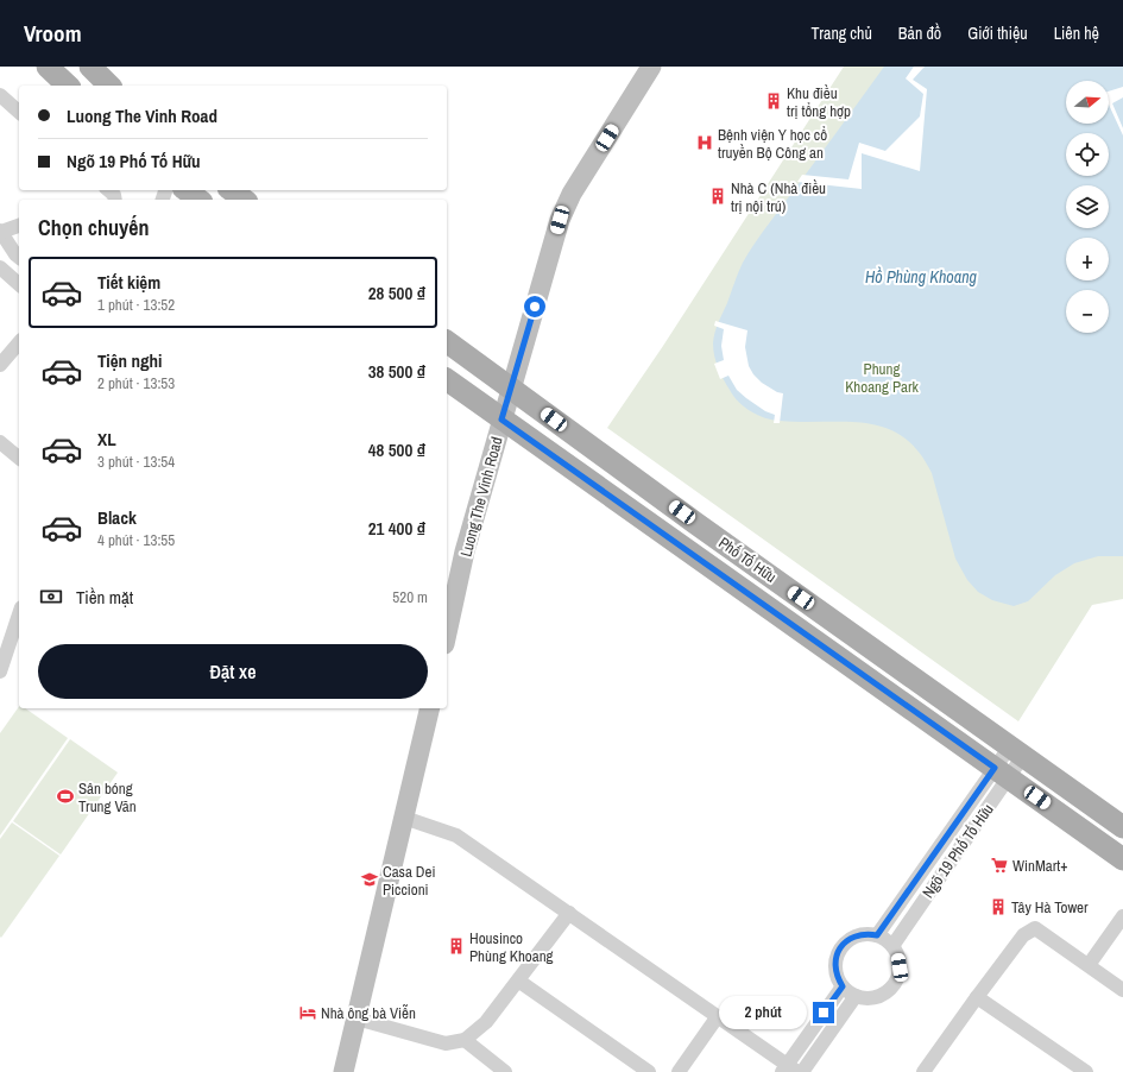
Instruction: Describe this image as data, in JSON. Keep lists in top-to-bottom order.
{
  "streets": {
    "main road": ["Phố Tố Hữu"],
    "street": ["Luong The Vinh Road", "Ngõ 19 Phố Tố Hữu"]
  },
  "crossings": [
    ["Luong The Vinh Road", "Phố Tố Hữu"],
    ["Phố Tố Hữu", "Ngõ 19 Phố Tố Hữu"]
  ],
  "water": ["Hồ Phùng Khoang"],
  "parks": ["Phung Khoang Park"],
  "places": {
    "building": [
      "Khu điều trị tổng hợp",
      "Nhà C (Nhà điều trị nội trú)",
      "Tây Hà Tower",
      "Housinco Phùng Khoang"
    ],
    "hospital": ["Bệnh viện Y học cổ truyền Bộ Công an"],
    "sports": ["Sân bóng Trung Văn"],
    "supermarket": ["WinMart+"],
    "school or university": ["Casa Dei Piccioni"],
    "hotel": ["Nhà ông bà Viễn"]
  },
  "north": "right",
  "page": {
    "header": "Vroom",
    "nav": [
      "Trang chủ",
      "Bản đồ",
      "Giới thiệu",
      "Liên hệ"
    ],
    "map_buttons": ["+", "−"],
    "banner": ["Luong The Vinh Road", "Ngõ 19 Phố Tố Hữu"],
    "heading": "Chọn chuyến",
    "list": [
      {
        "name": "Tiết kiệm",
        "note": "1 phút · 13:52",
        "value": "28 500 ₫"
      },
      {
        "name": "Tiện nghi",
        "note": "2 phút · 13:53",
        "value": "38 500 ₫"
      },
      {
        "name": "XL",
        "note": "3 phút · 13:54",
        "value": "48 500 ₫"
      },
      {
        "name": "Black",
        "note": "4 phút · 13:55",
        "value": "21 400 ₫"
      }
    ],
    "pay": ["Tiền mặt", "520 m"],
    "buttons": "Đặt xe",
    "bubble": "2 phút"
  }
}
